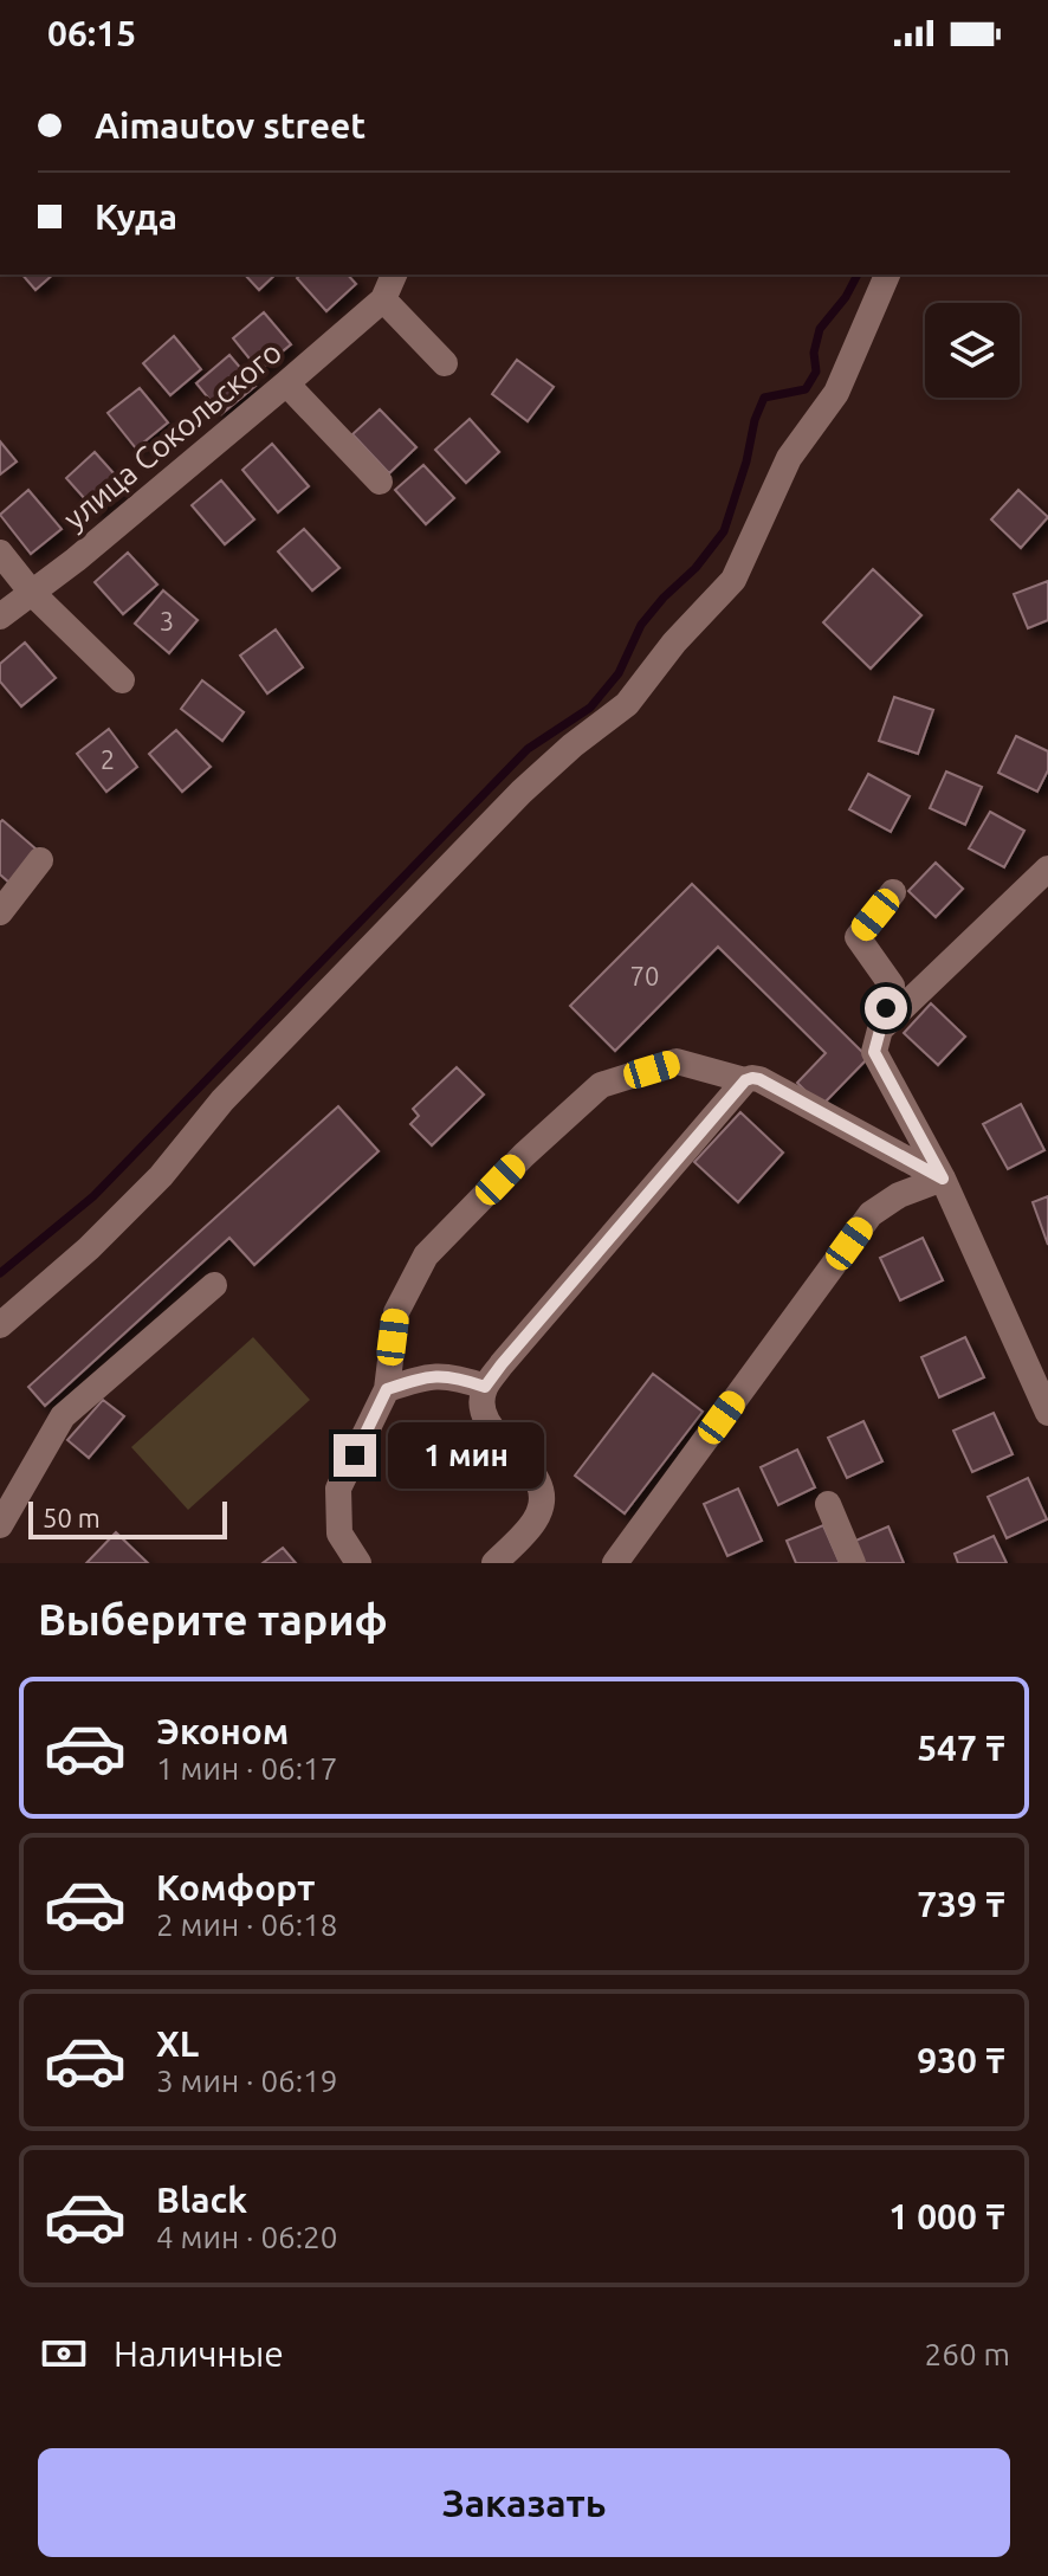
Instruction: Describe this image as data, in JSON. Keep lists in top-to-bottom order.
{
  "streets": {
    "street": ["улица Сокольского"]
  },
  "house_numbers": ["3", "2", "70"],
  "scale_bar": "50 m",
  "page": {
    "status": "06:15",
    "banner": ["Aimautov street", "Куда"],
    "bubble": "1 мин",
    "scale": "50 m",
    "heading": "Выберите тариф",
    "list": [
      {
        "name": "Эконом",
        "note": "1 мин · 06:17",
        "value": "547 ₸"
      },
      {
        "name": "Комфорт",
        "note": "2 мин · 06:18",
        "value": "739 ₸"
      },
      {
        "name": "XL",
        "note": "3 мин · 06:19",
        "value": "930 ₸"
      },
      {
        "name": "Black",
        "note": "4 мин · 06:20",
        "value": "1 000 ₸"
      }
    ],
    "pay": ["Наличные", "260 m"],
    "buttons": "Заказать"
  }
}
